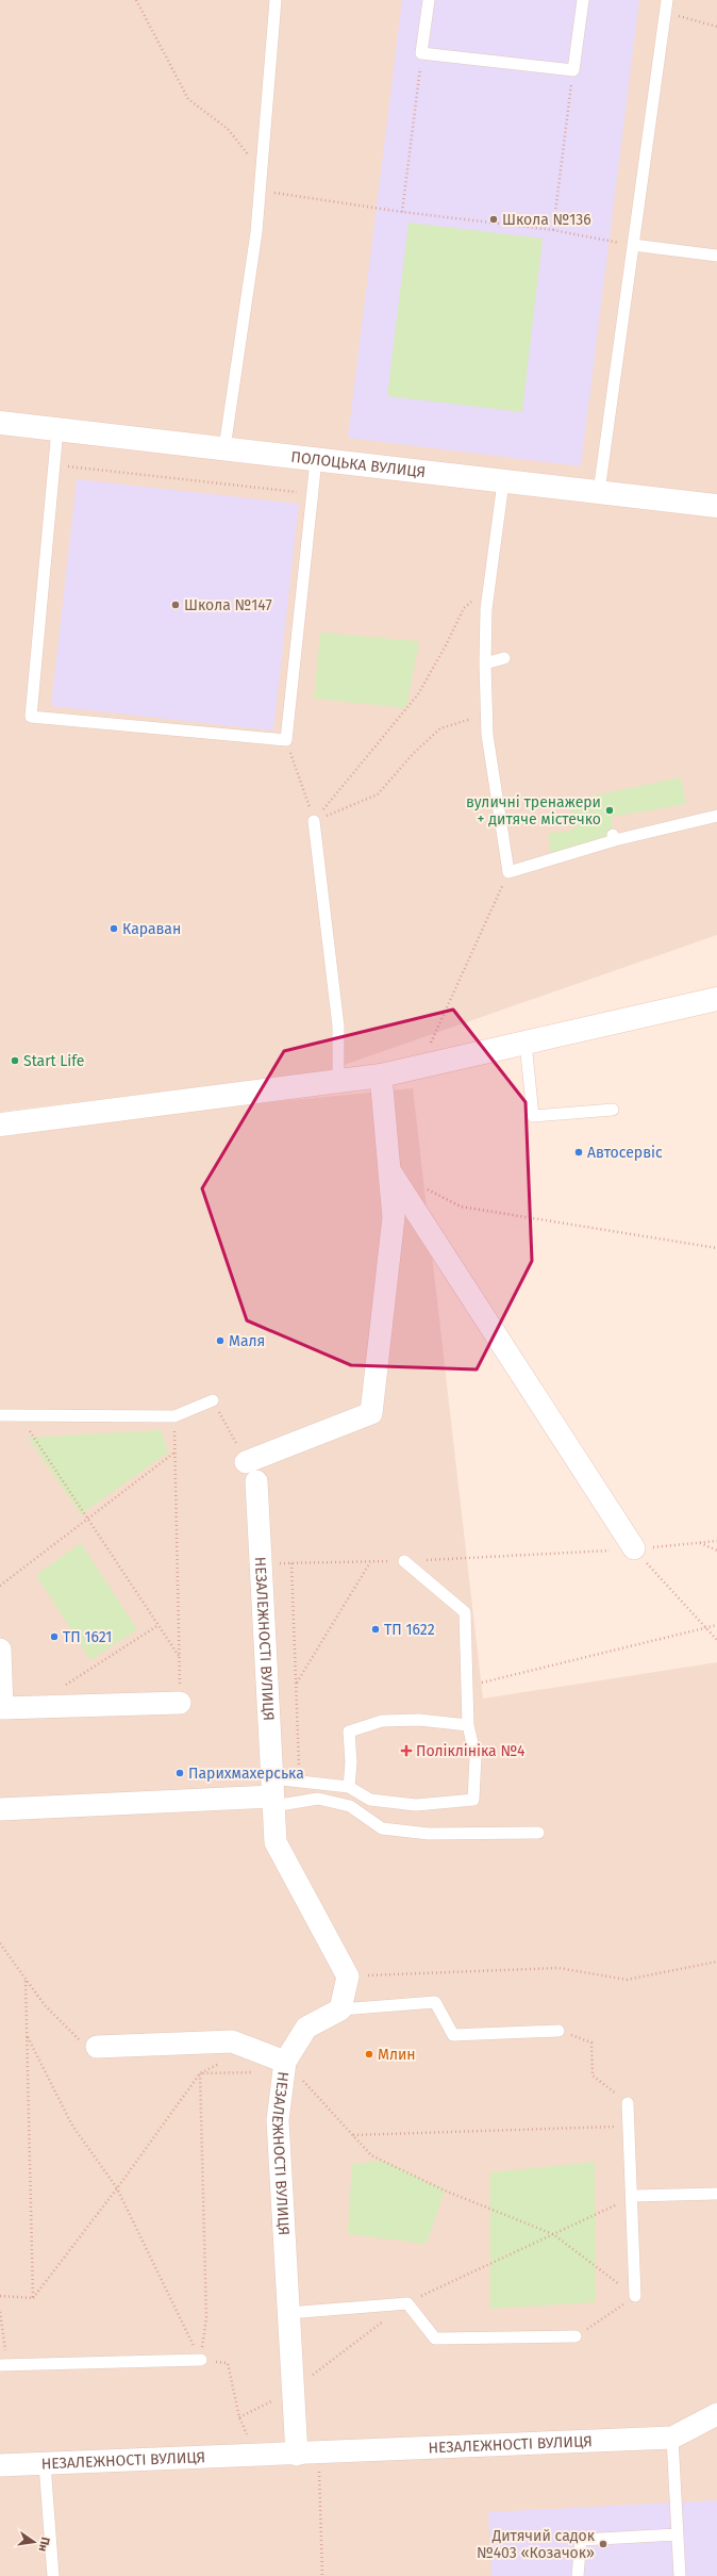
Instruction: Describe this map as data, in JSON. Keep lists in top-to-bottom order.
{
  "streets": {
    "street": ["ПОЛОЦЬКА ВУЛИЦЯ", "НЕЗАЛЕЖНОСТІ ВУЛИЦЯ"]
  },
  "places": {
    "other": [
      "Школа №136",
      "Школа №147",
      "вуличні тренажери + дитяче містечко",
      "Караван",
      "Start Life",
      "Автосервіс",
      "Маля",
      "ТП 1622",
      "ТП 1621",
      "Парихмахерська",
      "Млин",
      "Дитячий садок №403 «Козачок»"
    ],
    "health": ["Поліклініка №4"]
  },
  "north": "right"
}
